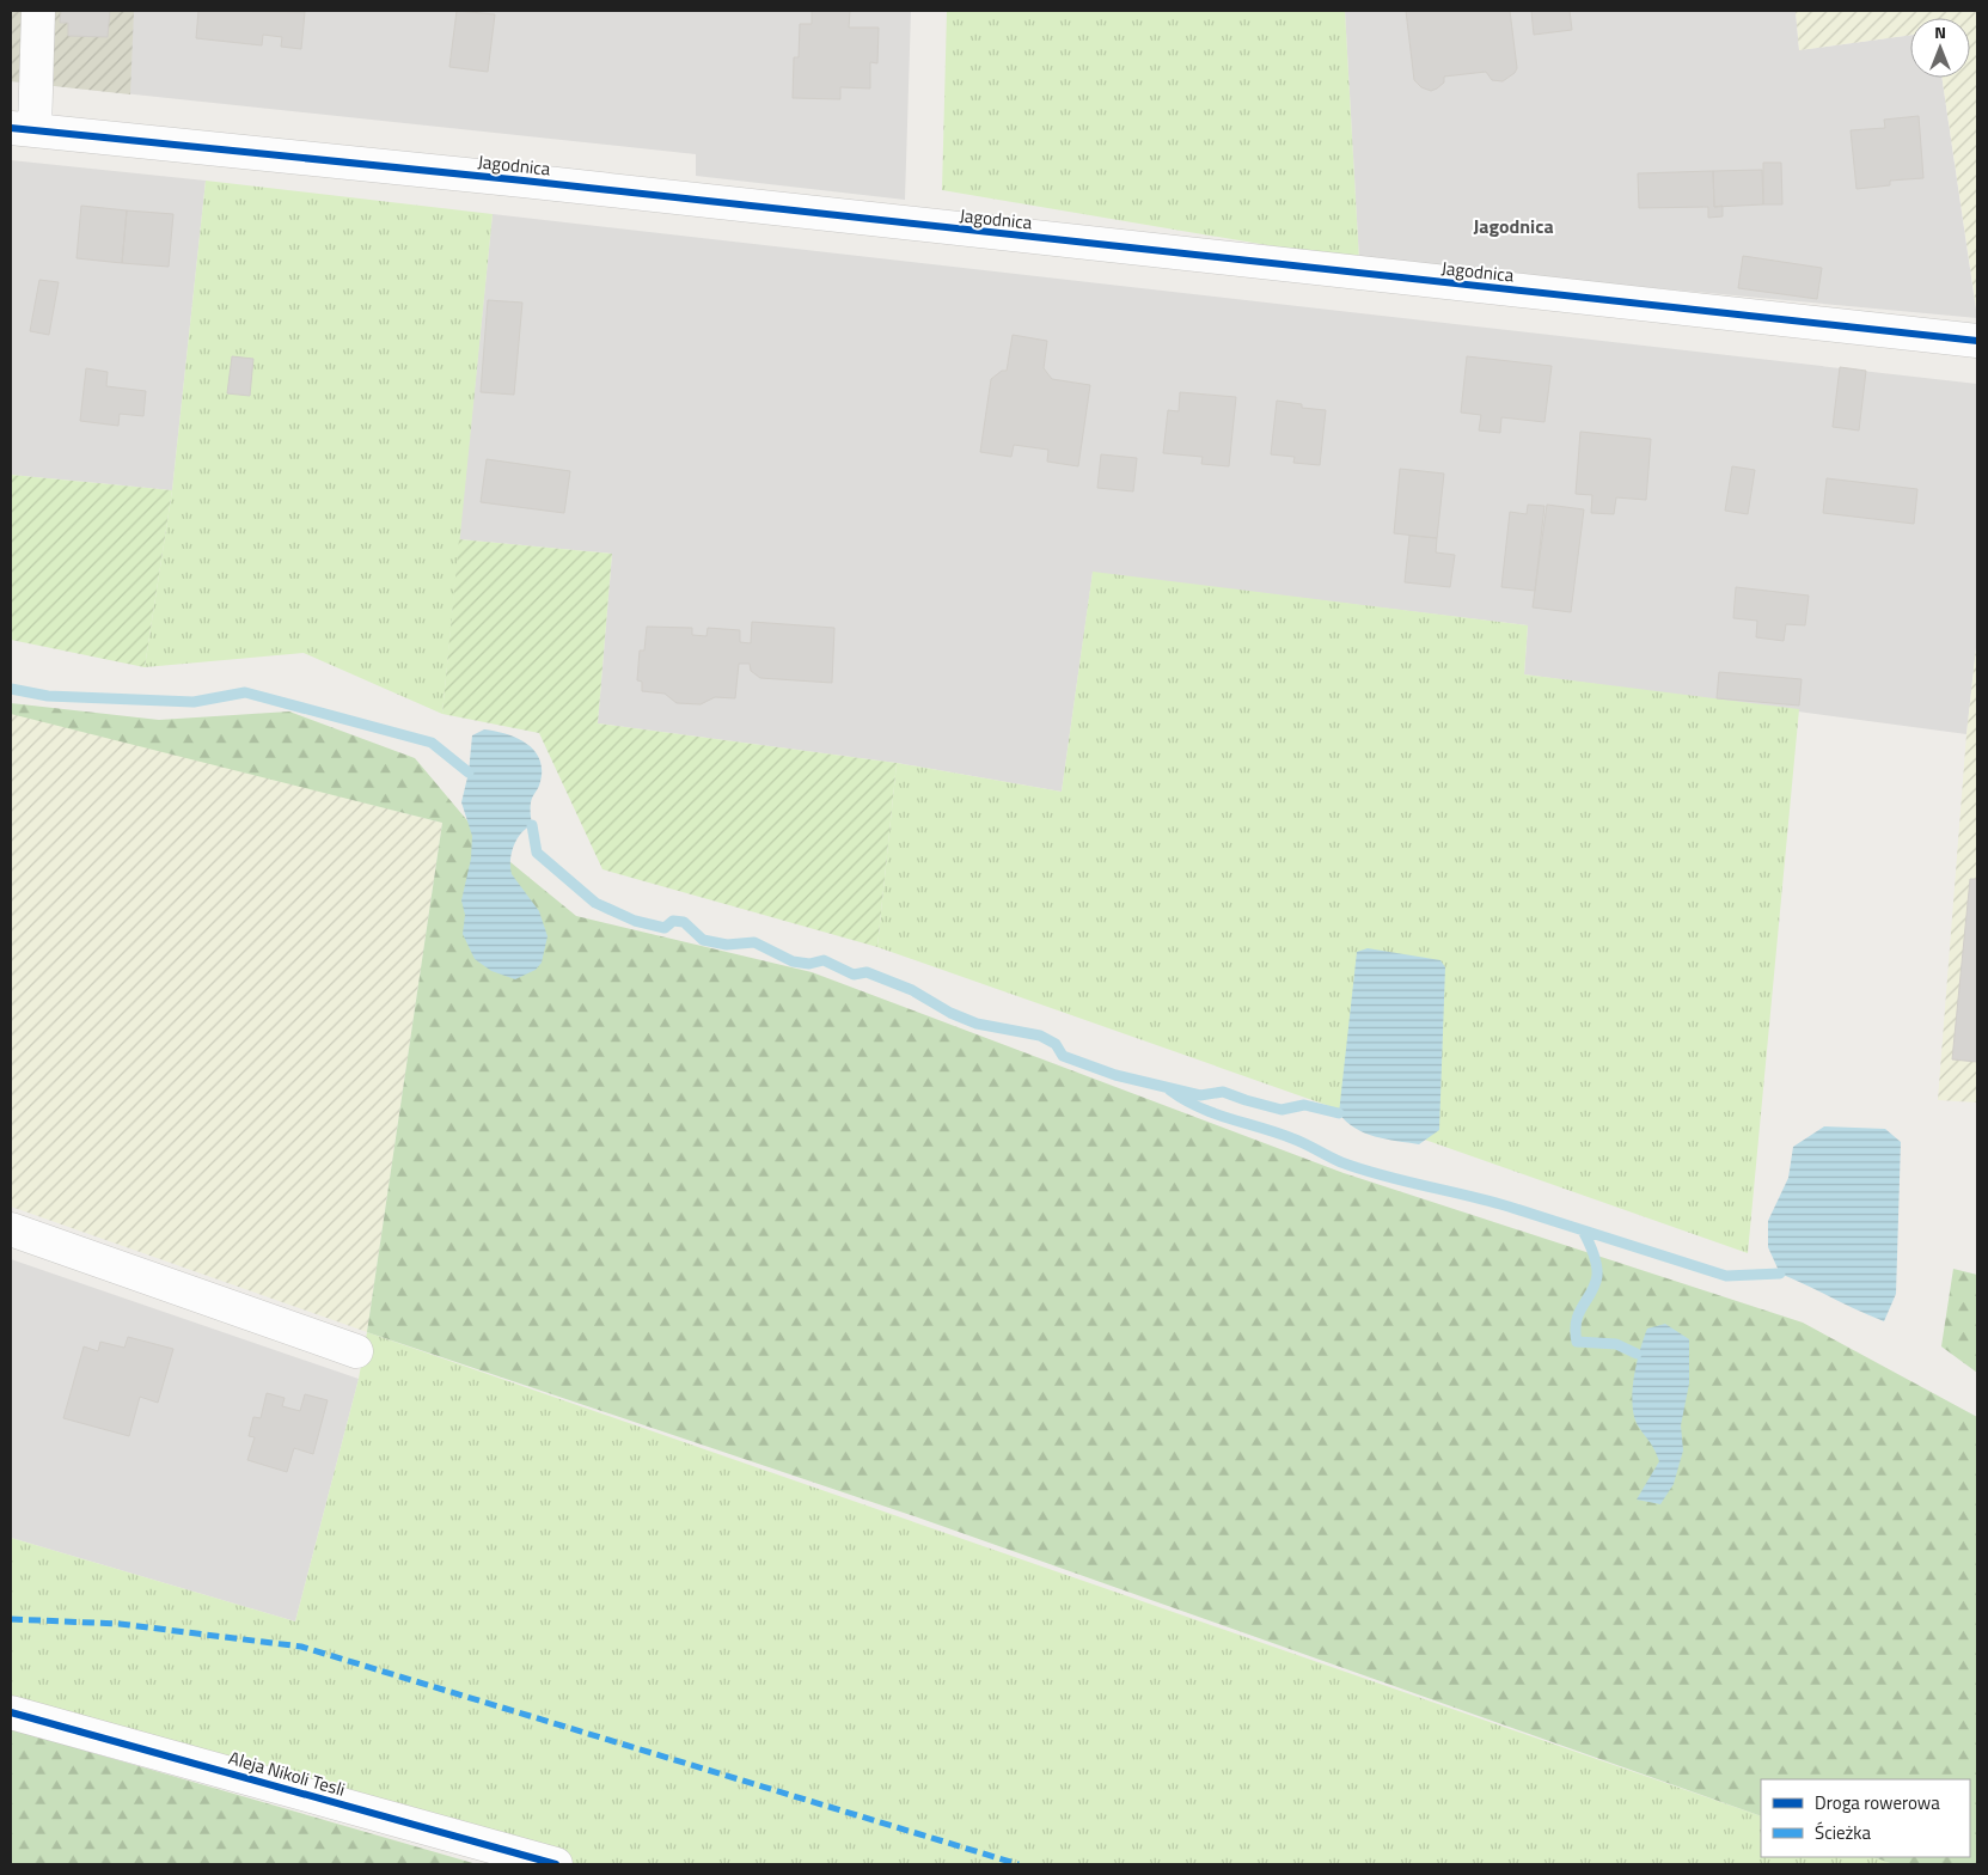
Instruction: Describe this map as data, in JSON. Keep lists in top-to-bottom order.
{
  "streets": {
    "street": ["Jagodnica", "Aleja Nikoli Tesli"]
  },
  "districts": ["Jagodnica"],
  "legend": ["Droga rowerowa", "Ścieżka"],
  "north": "top"
}
